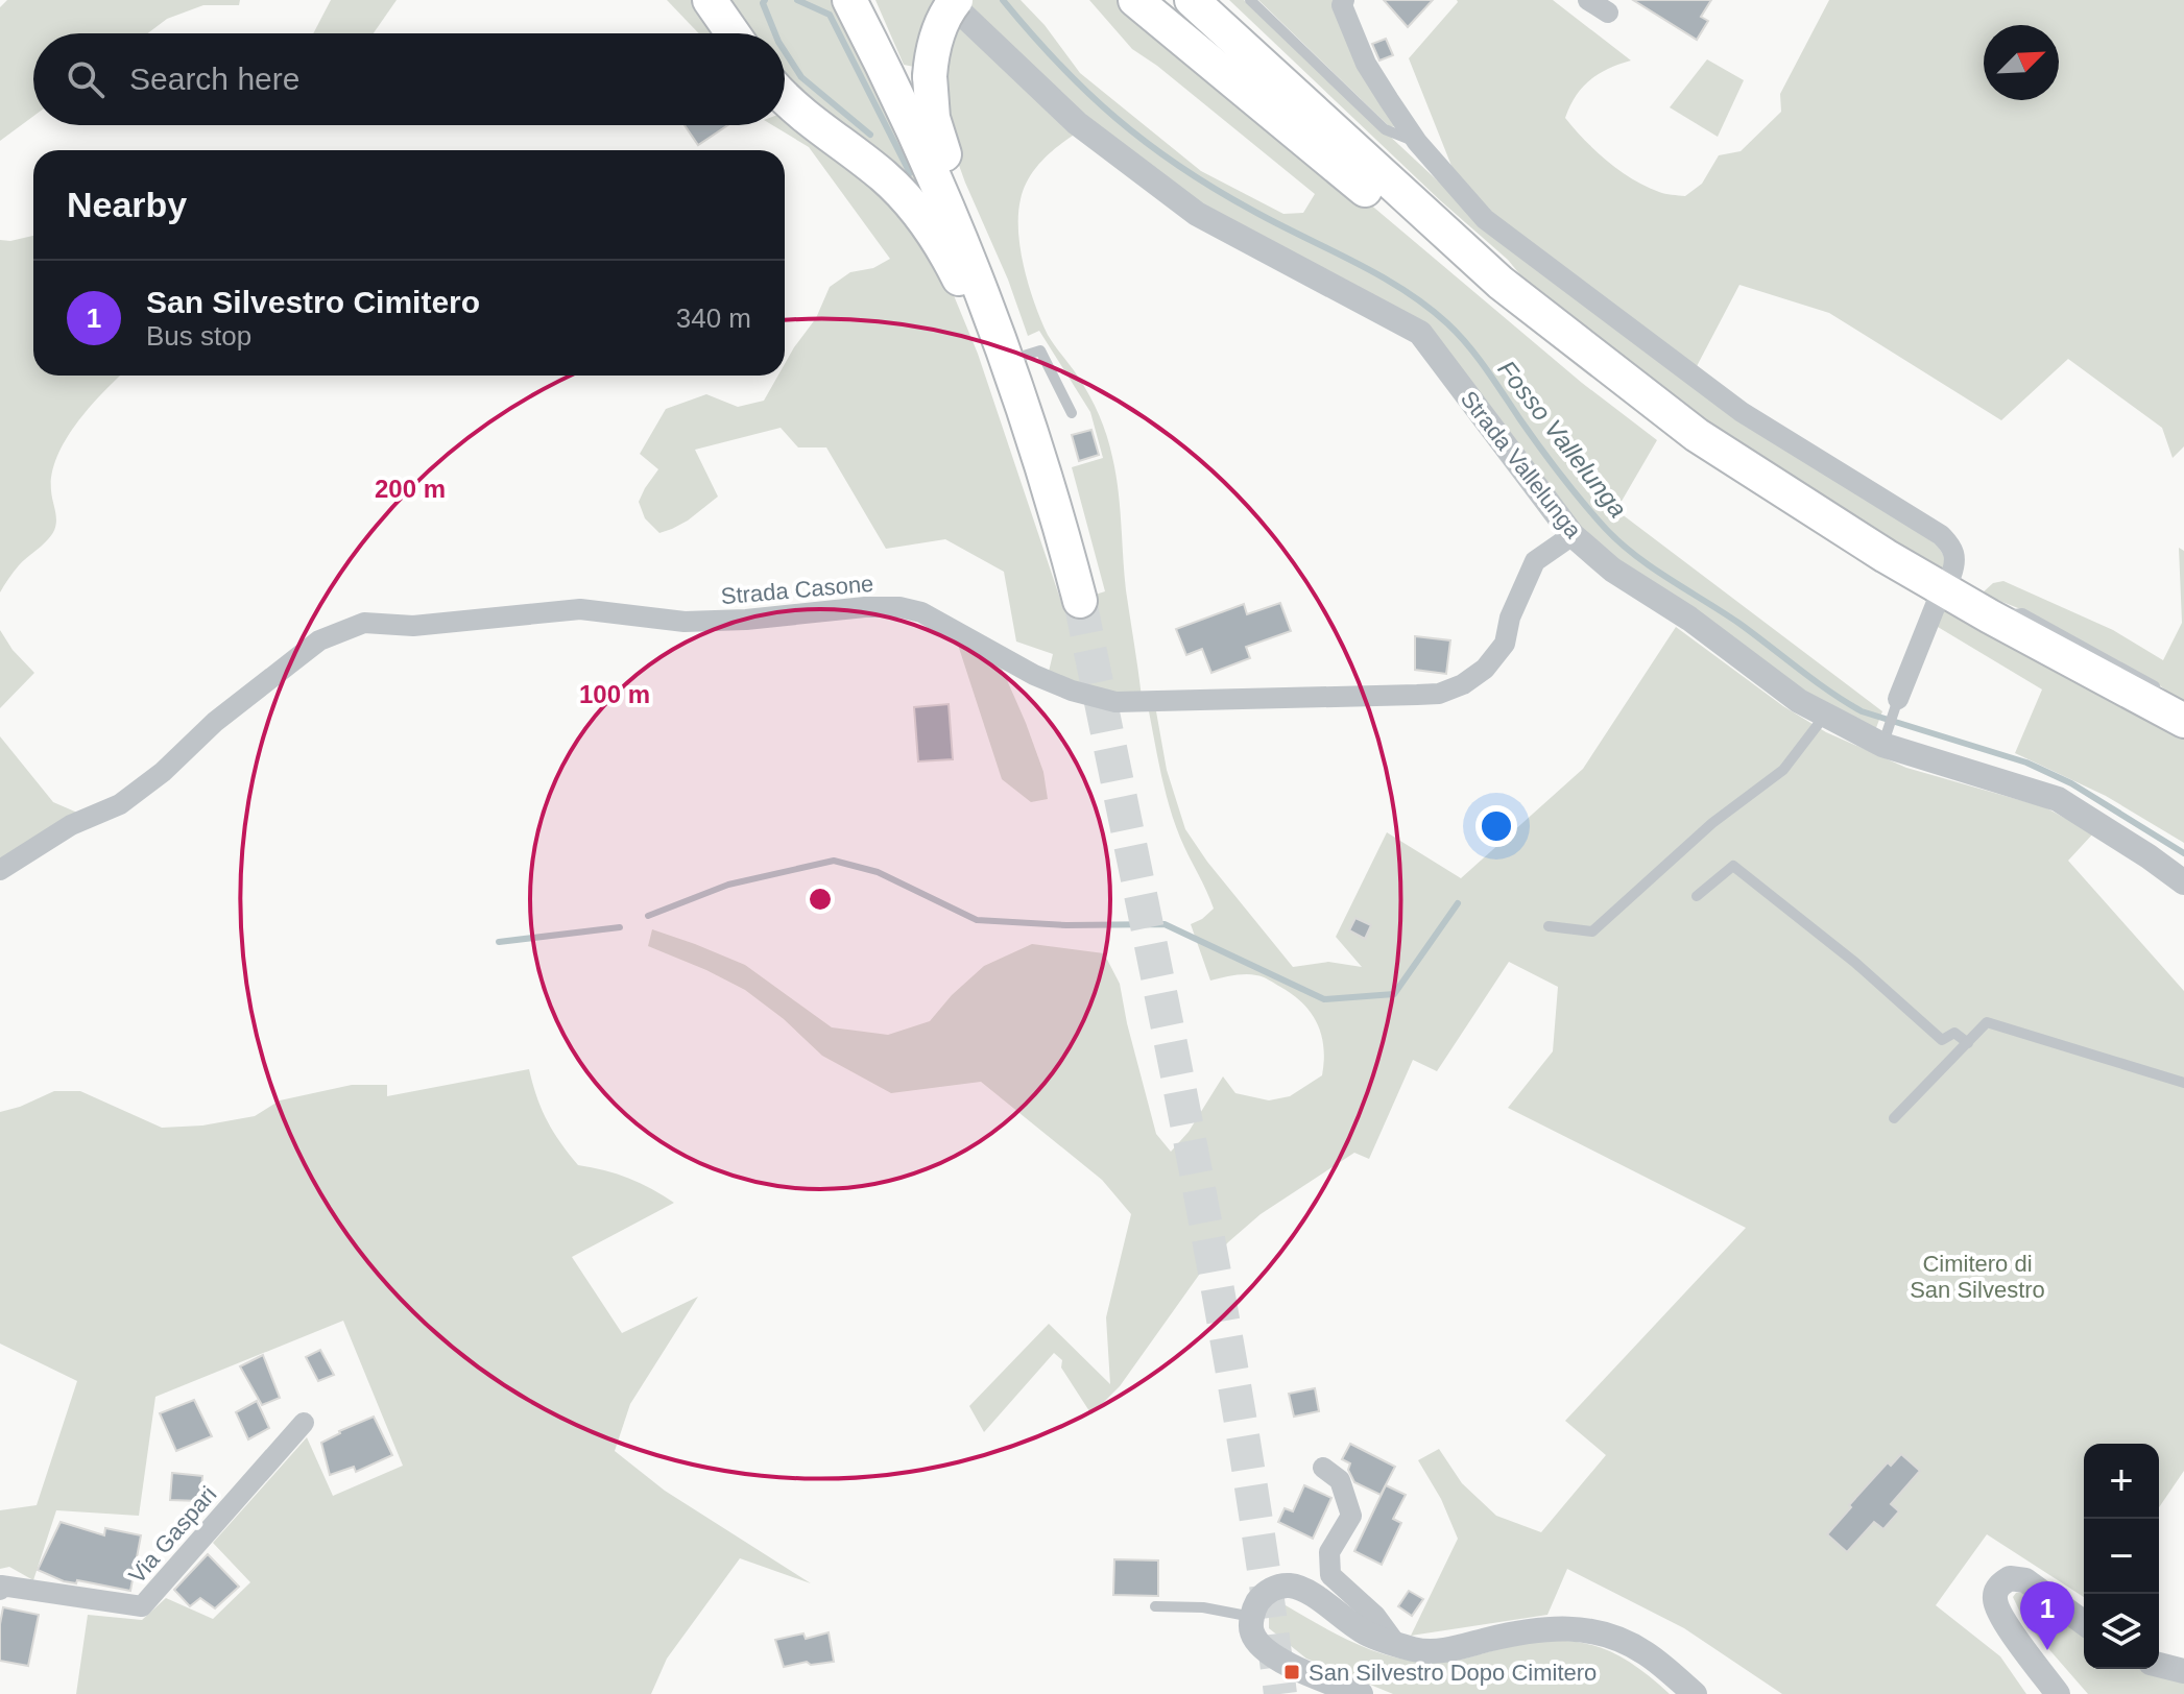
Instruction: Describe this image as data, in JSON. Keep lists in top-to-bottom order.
{
  "streets": {
    "street": ["Strada Vallelunga", "Strada Casone", "Via Gaspari"]
  },
  "crossings": [
    ["Strada Vallelunga", "Strada Casone"]
  ],
  "water": ["Fosso Vallelunga"],
  "parks": ["Cimitero di San Silvestro"],
  "places": {
    "transit": ["San Silvestro Dopo Cimitero"]
  },
  "north": "top right",
  "page": {
    "search": "Search here",
    "heading": "Nearby",
    "list": [
      {
        "mark": "1",
        "name": "San Silvestro Cimitero",
        "note": "Bus stop",
        "value": "340 m"
      }
    ],
    "map_buttons": ["+", "−"],
    "pins": "1"
  },
  "rings": ["200 m", "100 m"]
}
